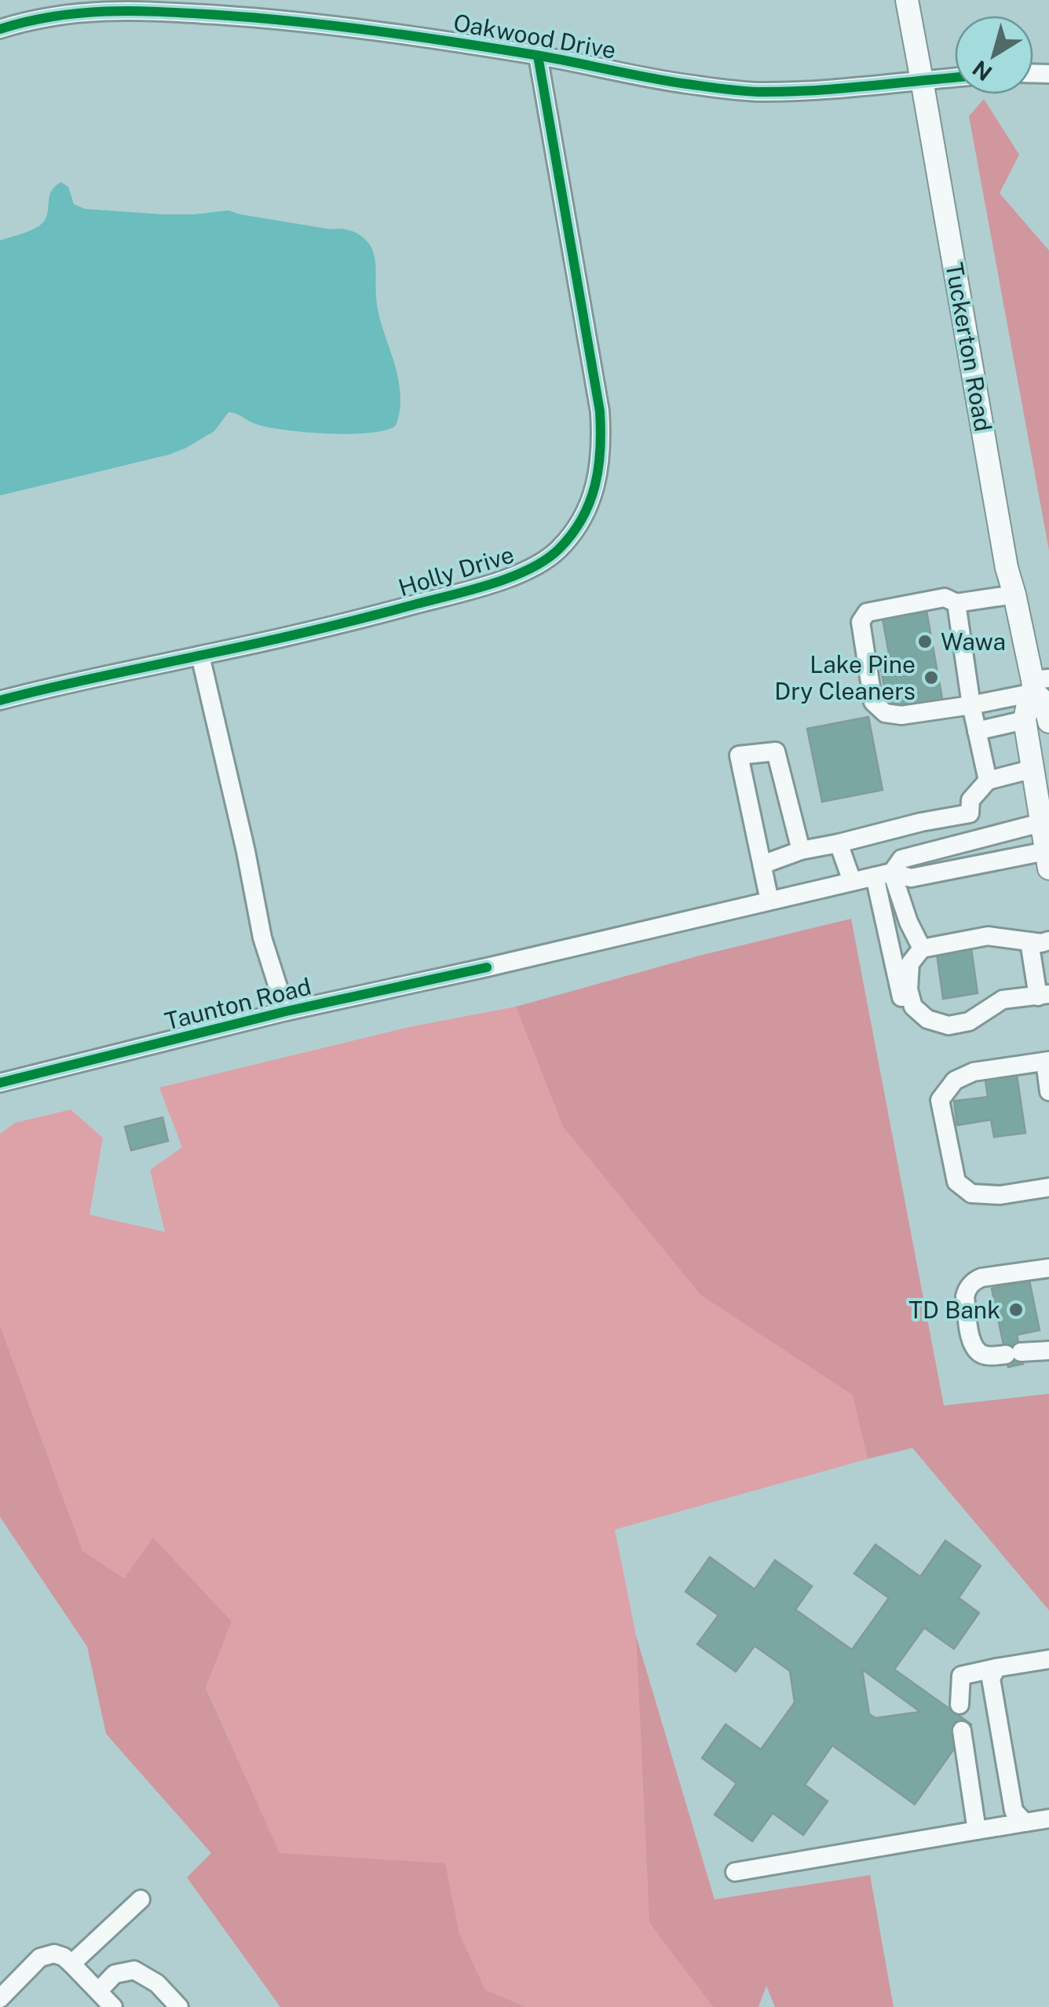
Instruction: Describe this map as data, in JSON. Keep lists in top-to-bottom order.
{
  "streets": {
    "main road": ["Tuckerton Road"],
    "street": ["Oakwood Drive", "Holly Drive", "Taunton Road"]
  },
  "crossings": [
    ["Oakwood Drive", "Tuckerton Road"],
    ["Oakwood Drive", "Holly Drive"]
  ],
  "places": ["Wawa", "Lake Pine Dry Cleaners", "TD Bank"],
  "north": "bottom left"
}
